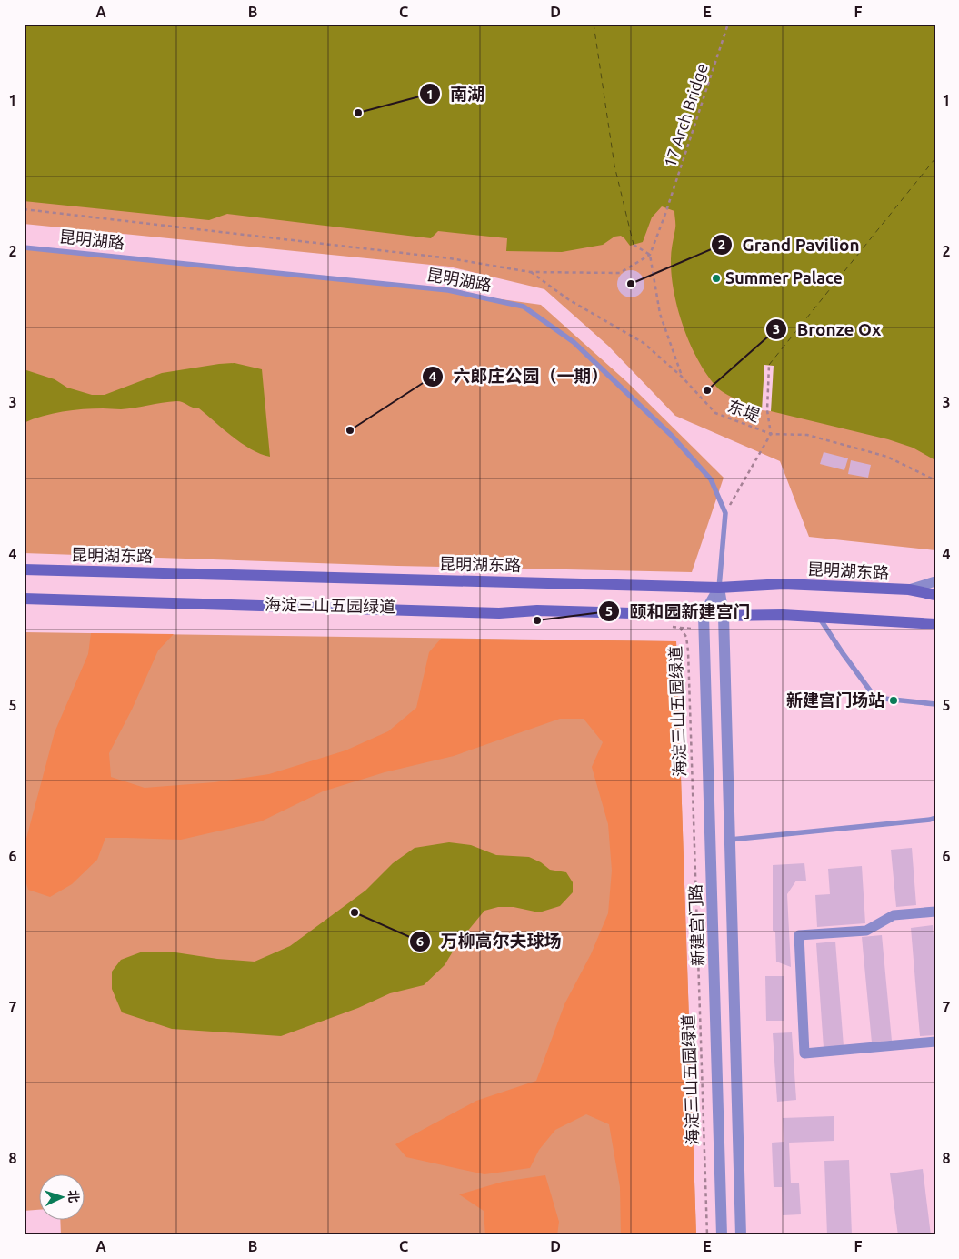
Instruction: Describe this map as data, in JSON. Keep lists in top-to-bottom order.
{
  "streets": {
    "main road": ["昆明湖东路"],
    "street": ["新建宫门路"],
    "lane": ["昆明湖路"],
    "path": ["17 Arch Bridge", "东堤", "海淀三山五园绿道"]
  },
  "crossings": [
    ["昆明湖路", "昆明湖东路"]
  ],
  "places": [
    "南湖",
    "Summer Palace",
    "Grand Pavilion",
    "Bronze Ox",
    "六郎庄公园（一期）",
    "颐和园新建宫门",
    "新建宫门场站",
    "万柳高尔夫球场"
  ],
  "north": "right",
  "grid": {
    "columns": [
      "A",
      "B",
      "C",
      "D",
      "E",
      "F"
    ],
    "rows": [
      "1",
      "2",
      "3",
      "4",
      "5",
      "6",
      "7",
      "8"
    ]
  }
}
